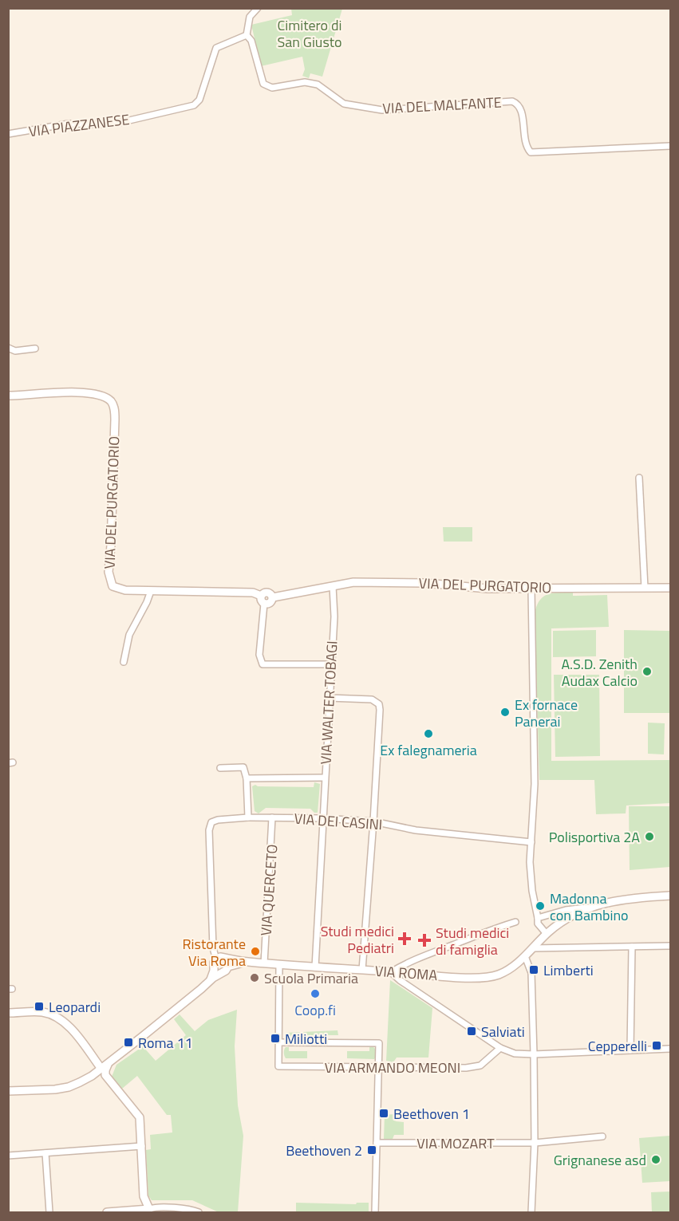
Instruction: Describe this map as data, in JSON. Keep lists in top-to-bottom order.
{
  "streets": {
    "street": [
      "VIA DEL MALFANTE",
      "VIA PIAZZANESE",
      "VIA DEL PURGATORIO",
      "VIA WALTER TOBAGI",
      "VIA DEI CASINI",
      "VIA QUERCETO",
      "VIA ROMA",
      "VIA ARMANDO MEONI",
      "VIA MOZART"
    ]
  },
  "crossings": [
    ["VIA DEL MALFANTE", "VIA PIAZZANESE"],
    ["VIA DEL PURGATORIO", "VIA WALTER TOBAGI"],
    ["VIA WALTER TOBAGI", "VIA DEI CASINI"],
    ["VIA WALTER TOBAGI", "VIA ROMA"],
    ["VIA DEI CASINI", "VIA QUERCETO"],
    ["VIA DEI CASINI", "VIA ROMA"],
    ["VIA QUERCETO", "VIA ROMA"]
  ],
  "parks": ["Cimitero di San Giusto"],
  "places": {
    "other": [
      "A.S.D. Zenith Audax Calcio",
      "Ex fornace Panerai",
      "Ex falegnameria",
      "Polisportiva 2A",
      "Madonna con Bambino",
      "Ristorante Via Roma",
      "Scuola Primaria",
      "Coop.fi",
      "Grignanese asd"
    ],
    "health": ["Studi medici Pediatri", "Studi medici di famiglia"],
    "transit": [
      "Limberti",
      "Leopardi",
      "Salviati",
      "Miliotti",
      "Roma 11",
      "Cepperelli",
      "Beethoven 1",
      "Beethoven 2"
    ]
  }
}
